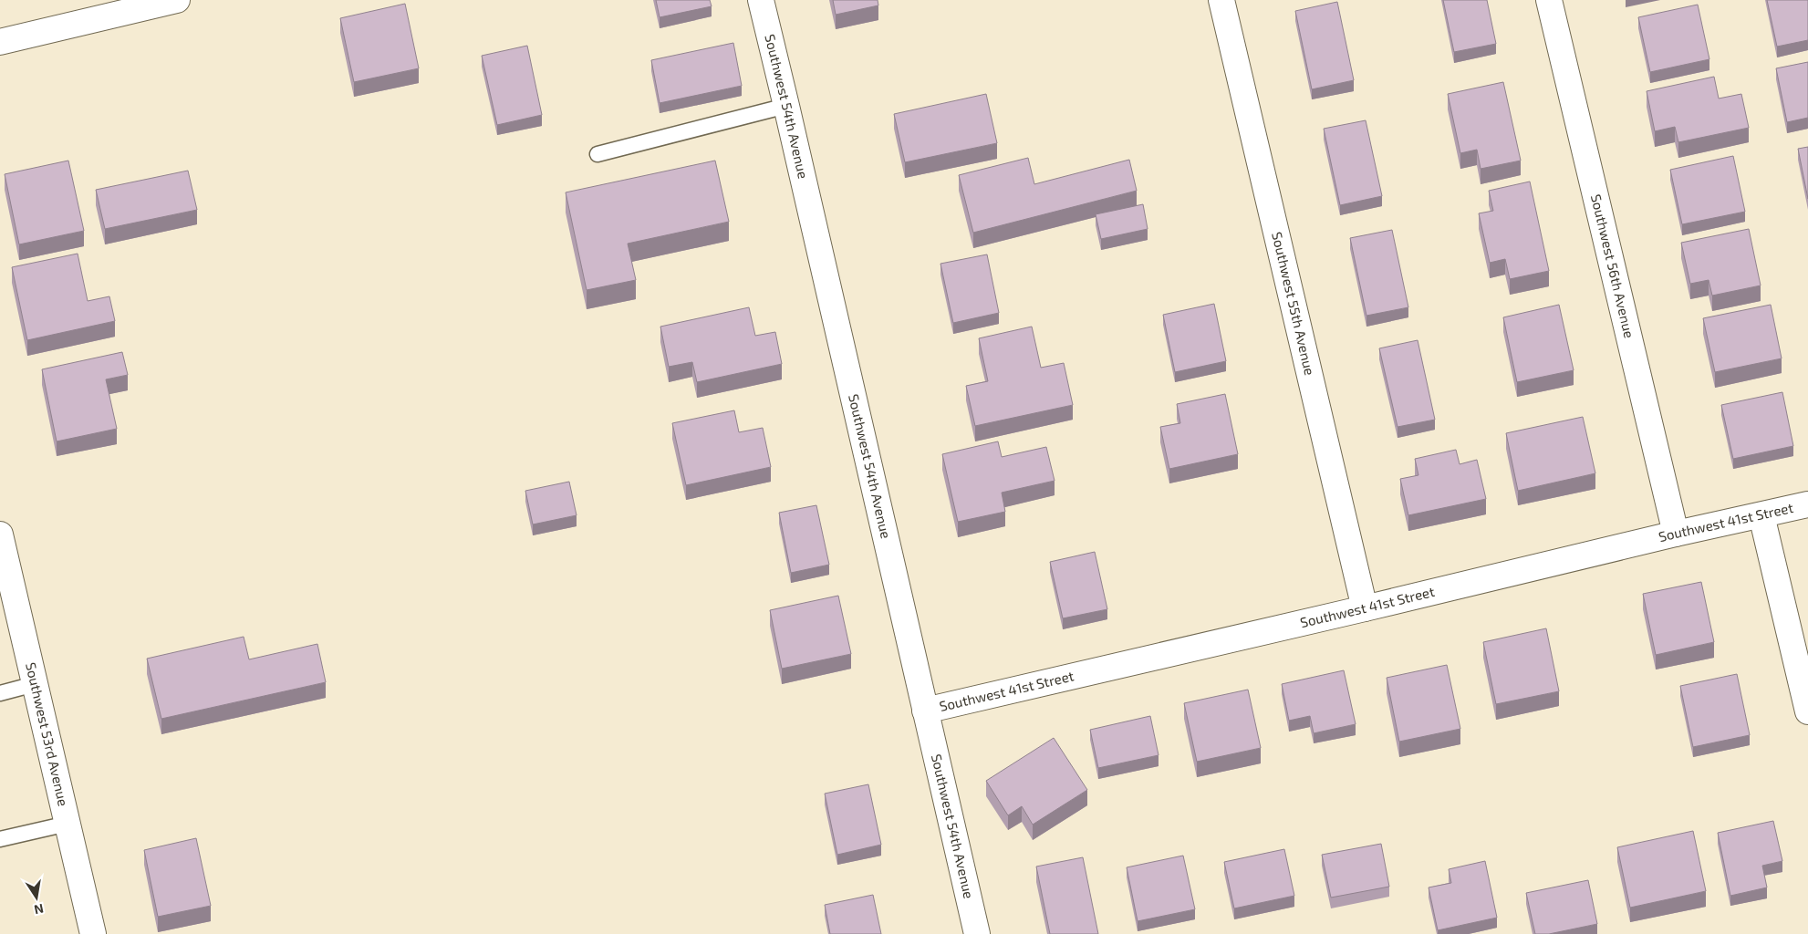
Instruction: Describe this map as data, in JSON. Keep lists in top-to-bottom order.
{
  "streets": {
    "street": [
      "Southwest 54th Avenue",
      "Southwest 56th Avenue",
      "Southwest 55th Avenue",
      "Southwest 41st Street",
      "Southwest 53rd Avenue"
    ]
  },
  "crossings": [
    ["Southwest 54th Avenue", "Southwest 41st Street"],
    ["Southwest 56th Avenue", "Southwest 41st Street"],
    ["Southwest 55th Avenue", "Southwest 41st Street"]
  ],
  "north": "bottom"
}
